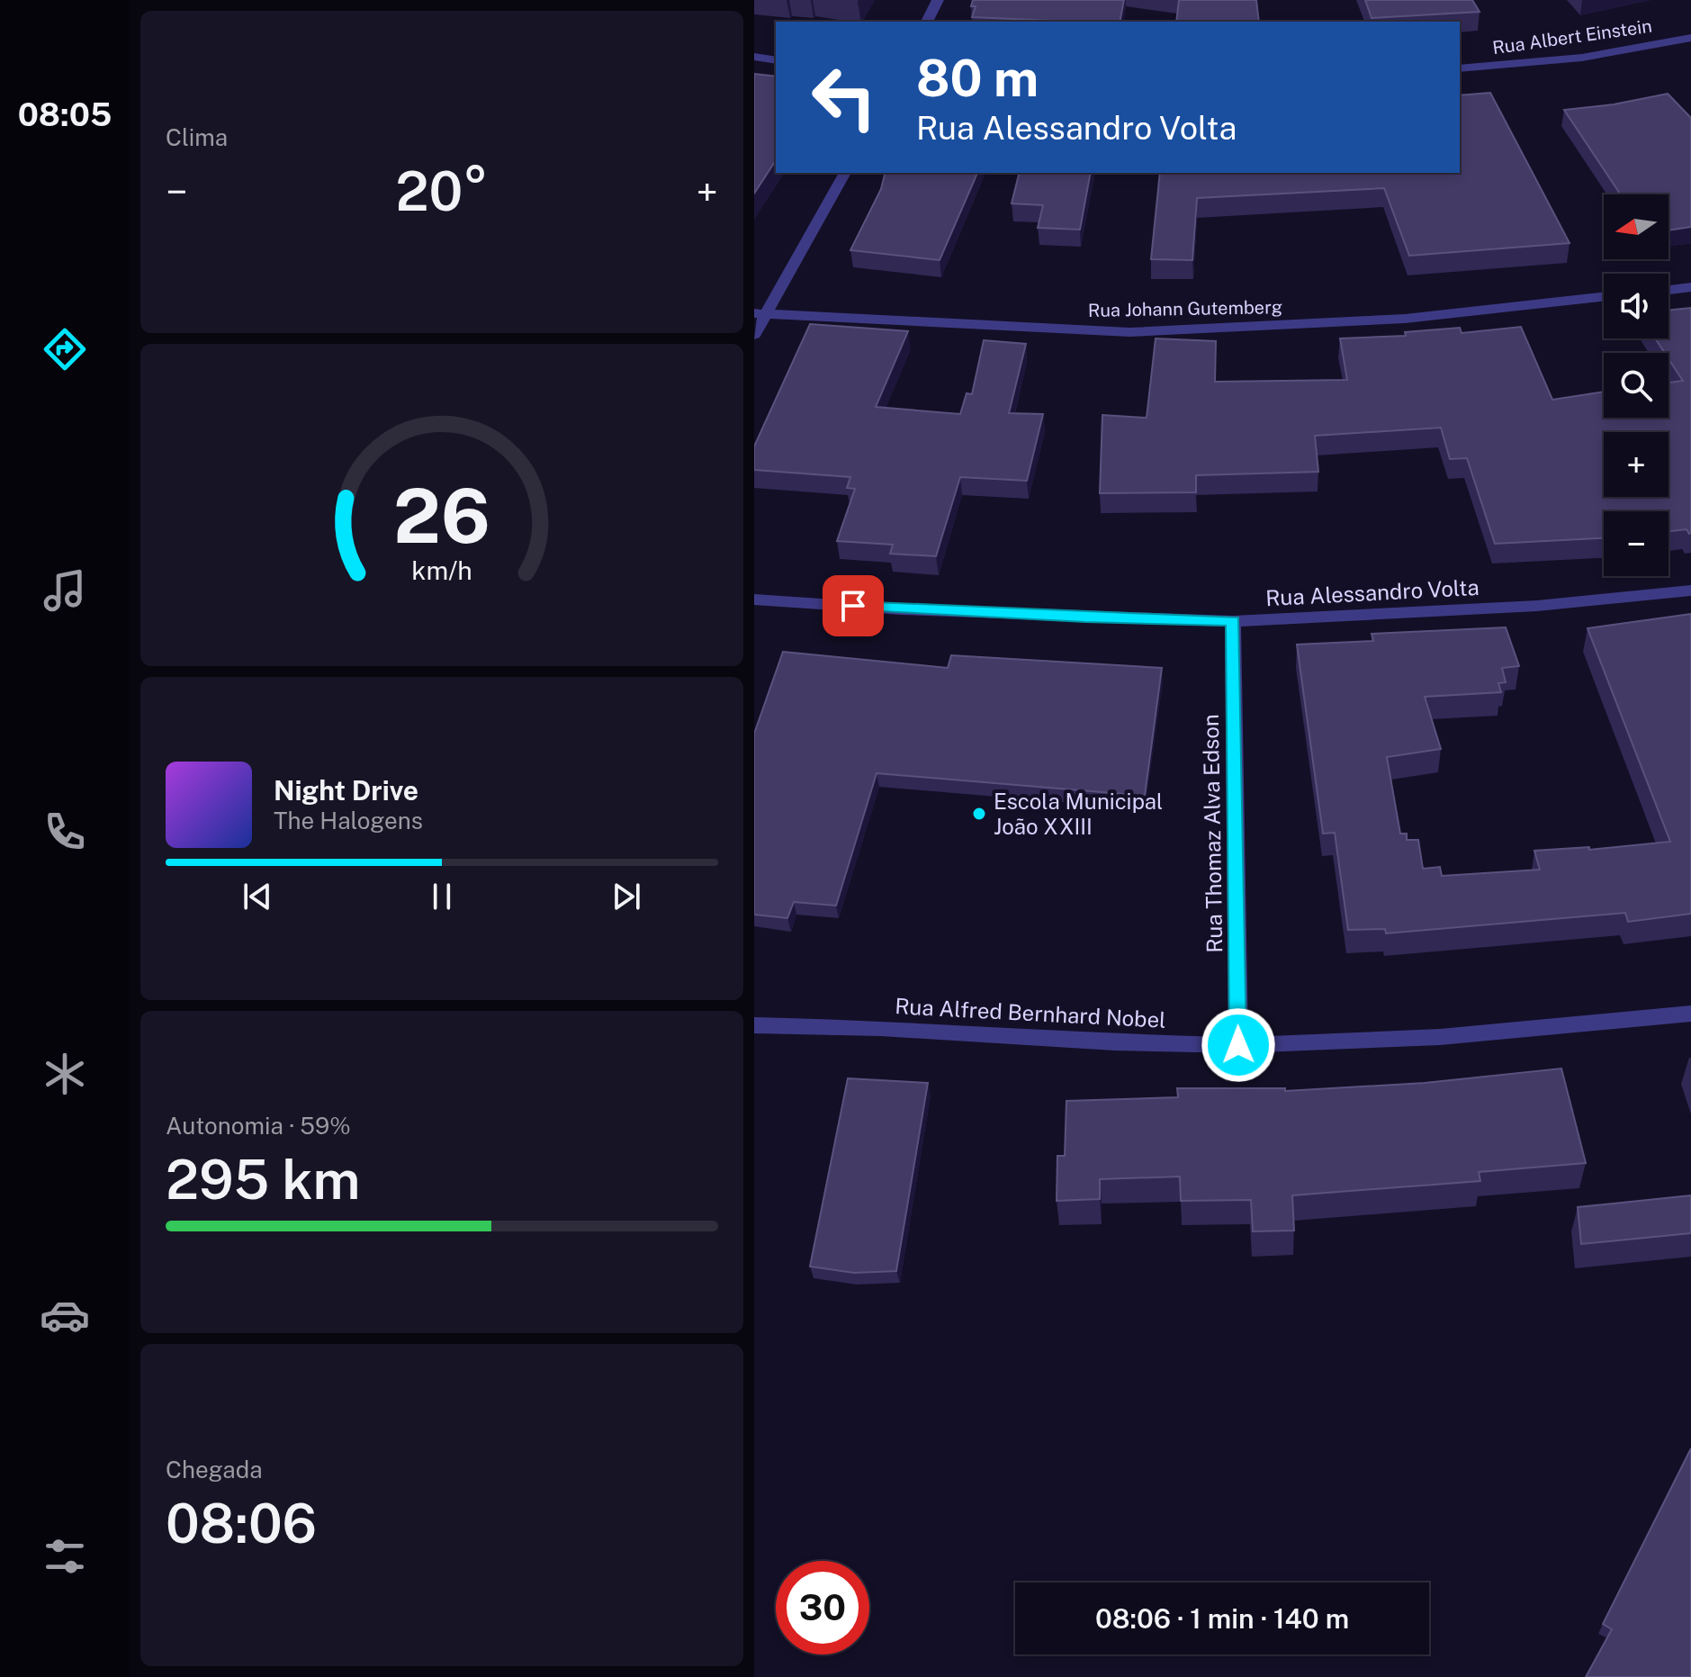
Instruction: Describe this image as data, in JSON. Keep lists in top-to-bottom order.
{
  "streets": {
    "street": [
      "Rua Albert Einstein",
      "Rua Johann Gutemberg",
      "Rua Alessandro Volta",
      "Rua Thomaz Alva Edson",
      "Rua Alfred Bernhard Nobel"
    ]
  },
  "crossings": [
    ["Rua Alessandro Volta", "Rua Thomaz Alva Edson"],
    ["Rua Thomaz Alva Edson", "Rua Alfred Bernhard Nobel"]
  ],
  "places": ["Escola Municipal João XXIII"],
  "north": "left",
  "page": {
    "tabs": "08:05",
    "tile": [
      "Clima",
      ["Autonomia · 59%", "295 km"],
      ["Chegada", "08:06"]
    ],
    "turn": ["80 m", "Rua Alessandro Volta"],
    "heat": ["−", "20°", "+"],
    "map_buttons": ["+", "−"],
    "song": ["Night Drive", "The Halogens"],
    "limit": "30",
    "trip": "08:06 · 1 min · 140 m",
    "gauge": ["26", "km/h"]
  }
}
